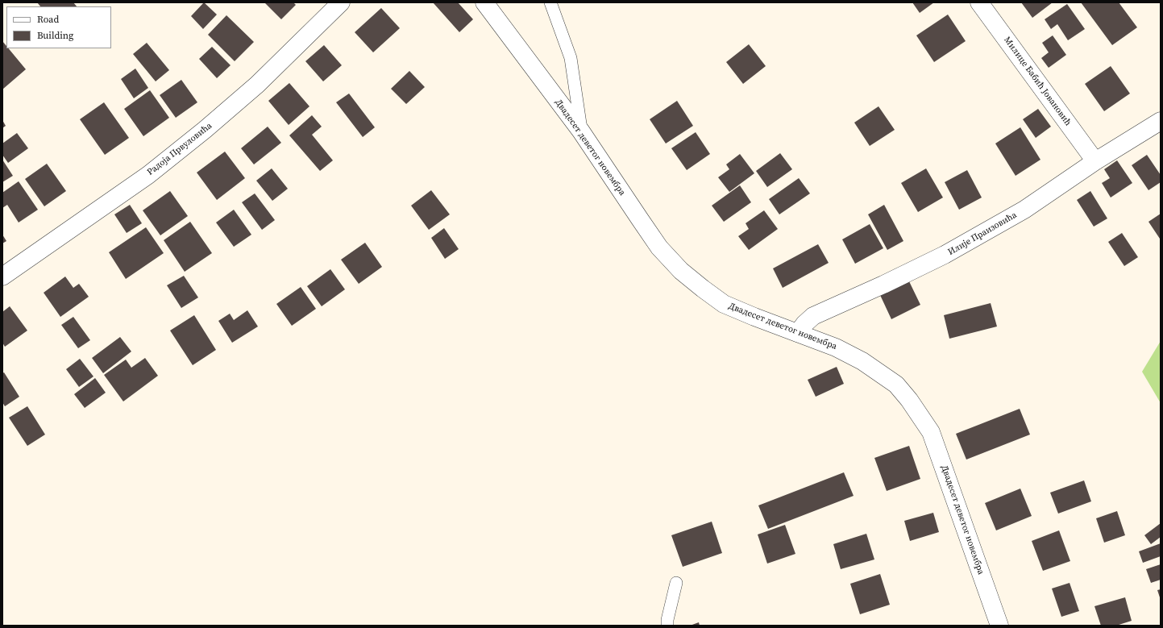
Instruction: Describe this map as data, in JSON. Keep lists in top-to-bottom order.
{
  "streets": {
    "street": [
      "Милице Бабић Јовановић",
      "Двадесет деветог новембра",
      "Радоја Првуловића",
      "Илије Праизовића"
    ]
  },
  "crossings": [
    ["Милице Бабић Јовановић", "Илије Праизовића"],
    ["Двадесет деветог новембра", "Илије Праизовића"]
  ],
  "legend": ["Road", "Building"]
}
